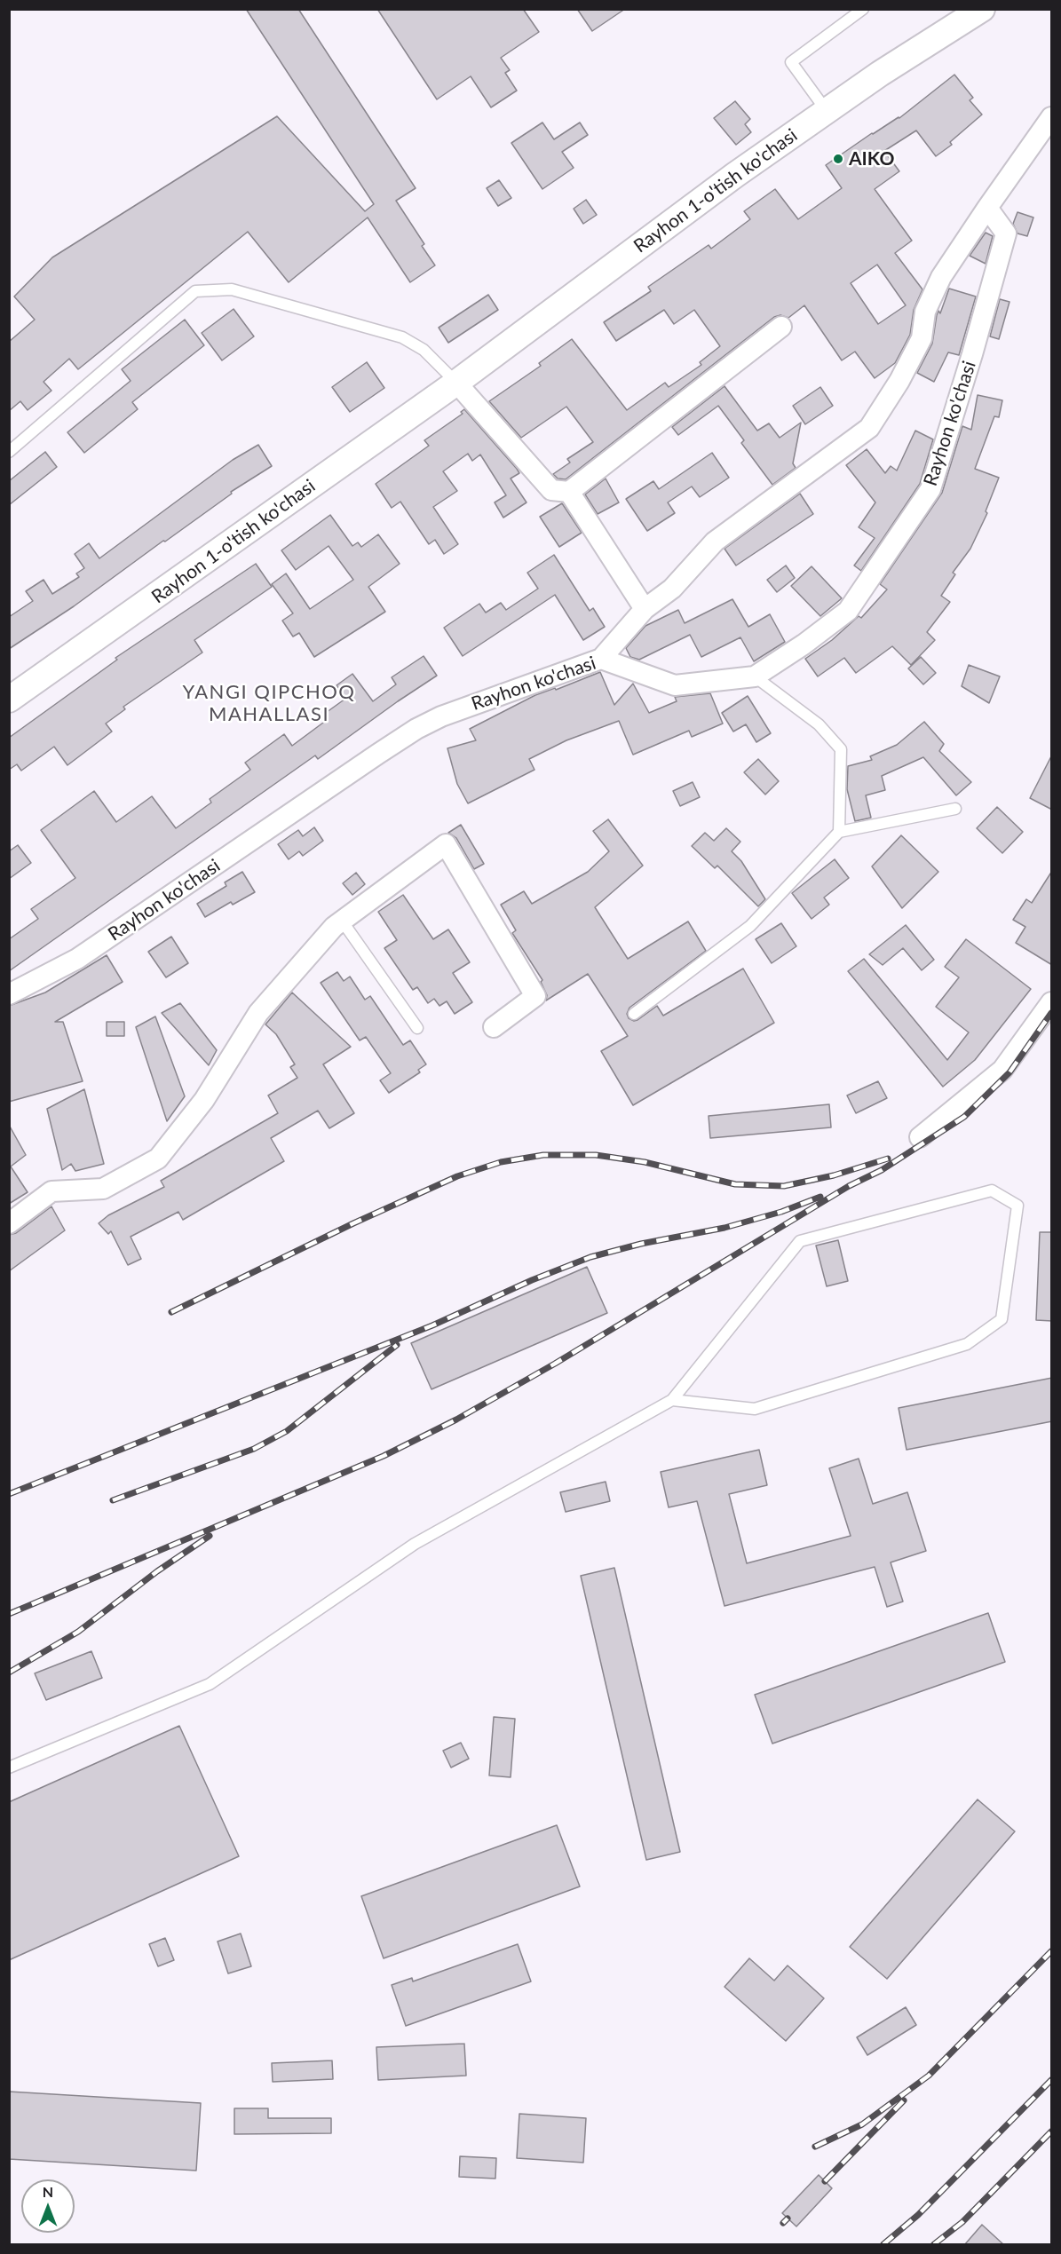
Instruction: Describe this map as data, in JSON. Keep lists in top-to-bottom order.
{
  "streets": {
    "street": ["Rayhon 1-o'tish ko'chasi", "Rayhon ko'chasi"]
  },
  "districts": ["YANGI QIPCHOQ MAHALLASI"],
  "places": ["AIKO"],
  "north": "top"
}
